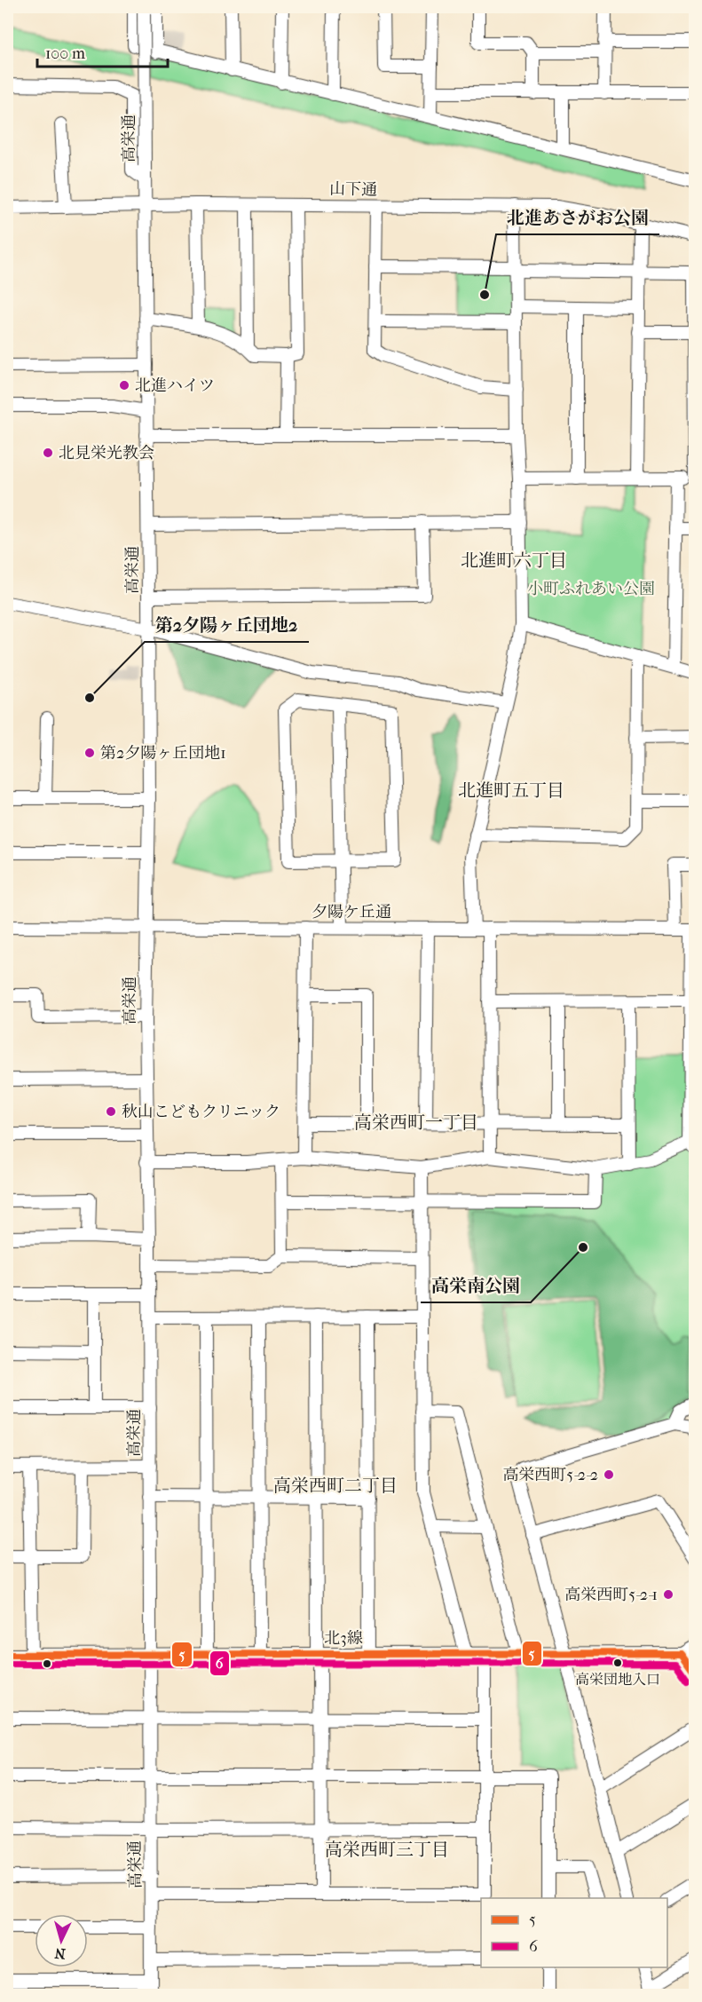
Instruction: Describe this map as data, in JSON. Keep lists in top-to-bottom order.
{
  "streets": {
    "street": [
      "高栄通",
      "山下通",
      "夕陽ケ丘通",
      "北3線"
    ]
  },
  "crossings": [
    ["高栄通", "山下通"],
    ["高栄通", "夕陽ケ丘通"],
    ["高栄通", "北3線"]
  ],
  "districts": [
    "北進町六丁目",
    "北進町五丁目",
    "高栄西町一丁目",
    "高栄西町二丁目",
    "高栄西町三丁目"
  ],
  "parks": ["小町ふれあい公園"],
  "places": [
    "北進あさがお公園",
    "北進ハイツ",
    "北見栄光教会",
    "第2夕陽ヶ丘団地2",
    "第2夕陽ヶ丘団地1",
    "秋山こどもクリニック",
    "高栄南公園",
    "高栄西町5-2-2",
    "高栄西町5-2-1",
    "高栄団地入口"
  ],
  "lines": ["transit line 5", "transit line 6"],
  "legend": ["5", "6"],
  "scale_bar": "100 m",
  "north": "bottom"
}
